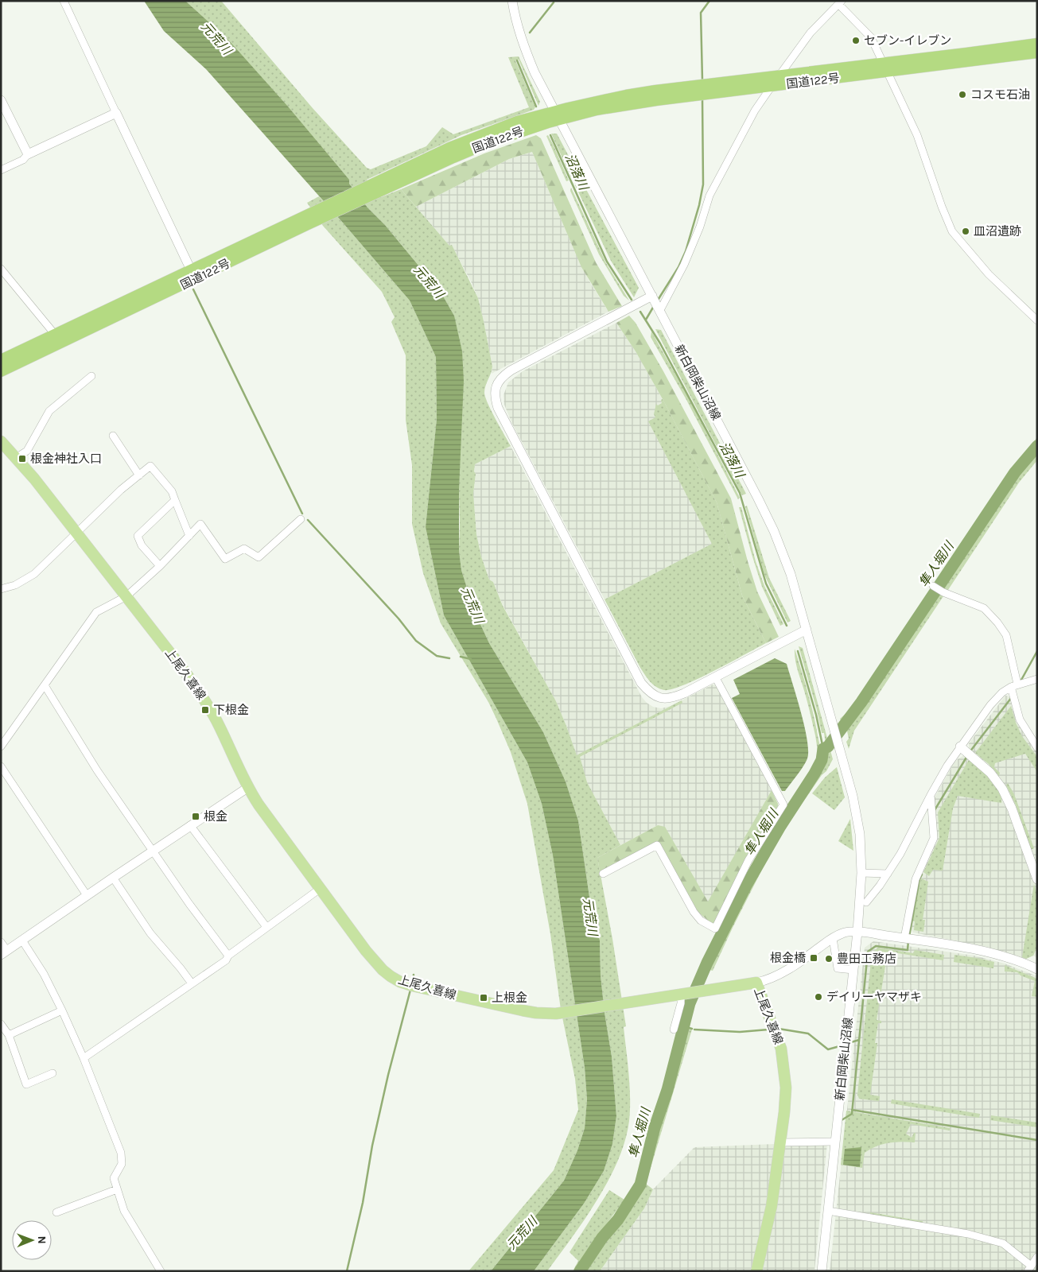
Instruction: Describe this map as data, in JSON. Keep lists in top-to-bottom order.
{
  "streets": {
    "highway": ["国道122号"],
    "main road": ["上尾久喜線"],
    "street": ["新白岡柴山沼線"]
  },
  "crossings": [
    ["国道122号", "新白岡柴山沼線"]
  ],
  "water": ["元荒川", "沼落川", "隼人堀川"],
  "places": {
    "other": [
      "セブン-イレブン",
      "コスモ石油",
      "皿沼遺跡",
      "豊田工務店",
      "デイリーヤマザキ"
    ],
    "transit": [
      "根金神社入口",
      "下根金",
      "根金",
      "根金橋",
      "上根金"
    ]
  },
  "north": "right"
}
